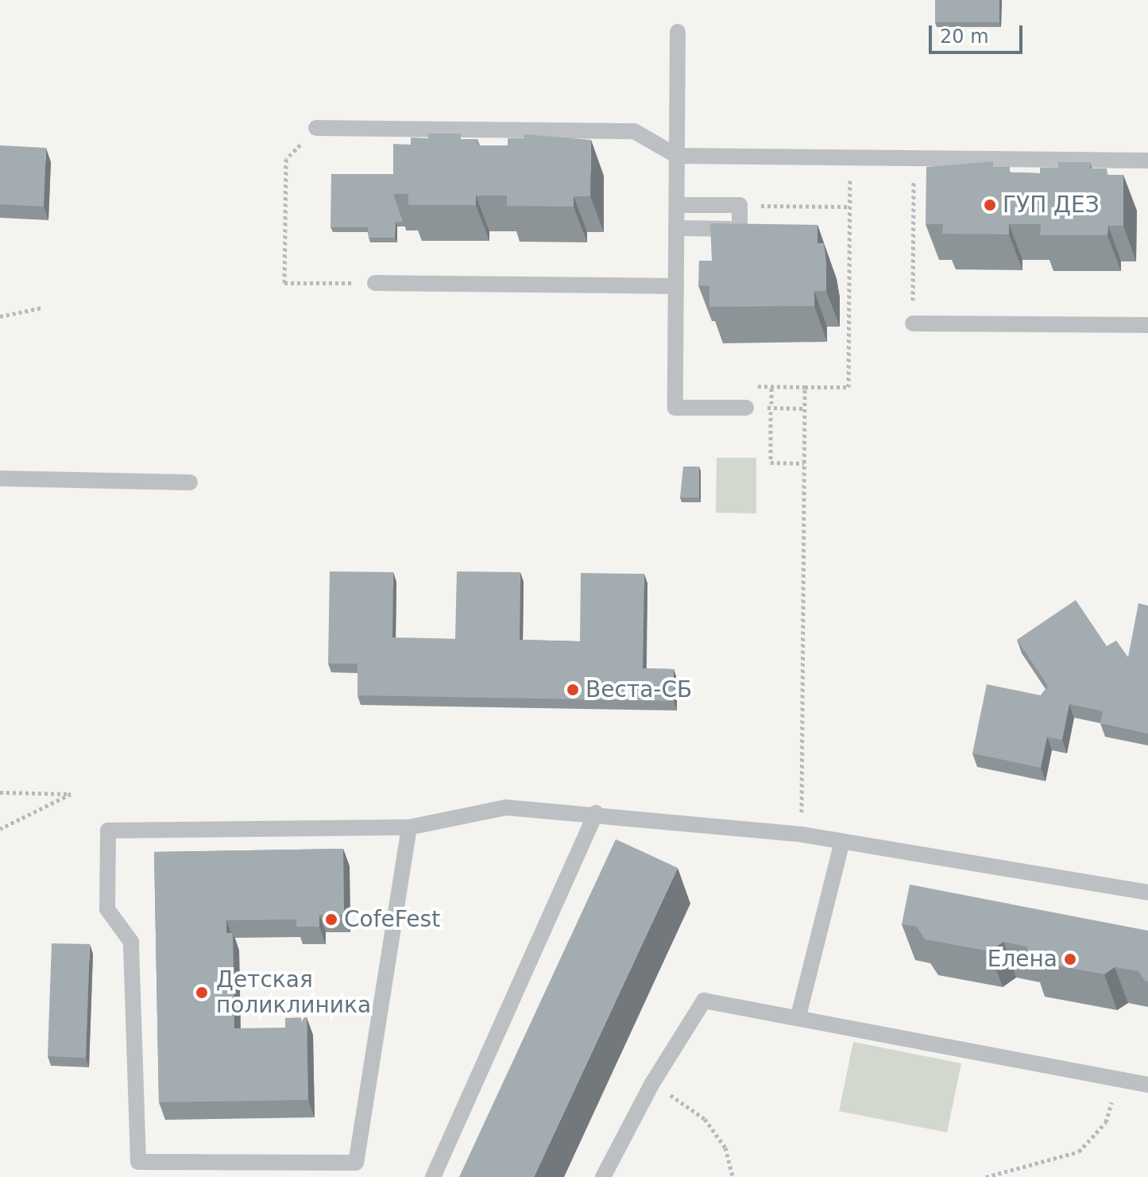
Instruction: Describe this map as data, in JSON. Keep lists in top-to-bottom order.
{
  "places": [
    "ГУП ДЕЗ",
    "Веста-СБ",
    "CofeFest",
    "Елена",
    "Детская поликлиника"
  ],
  "scale_bar": "20 m"
}
